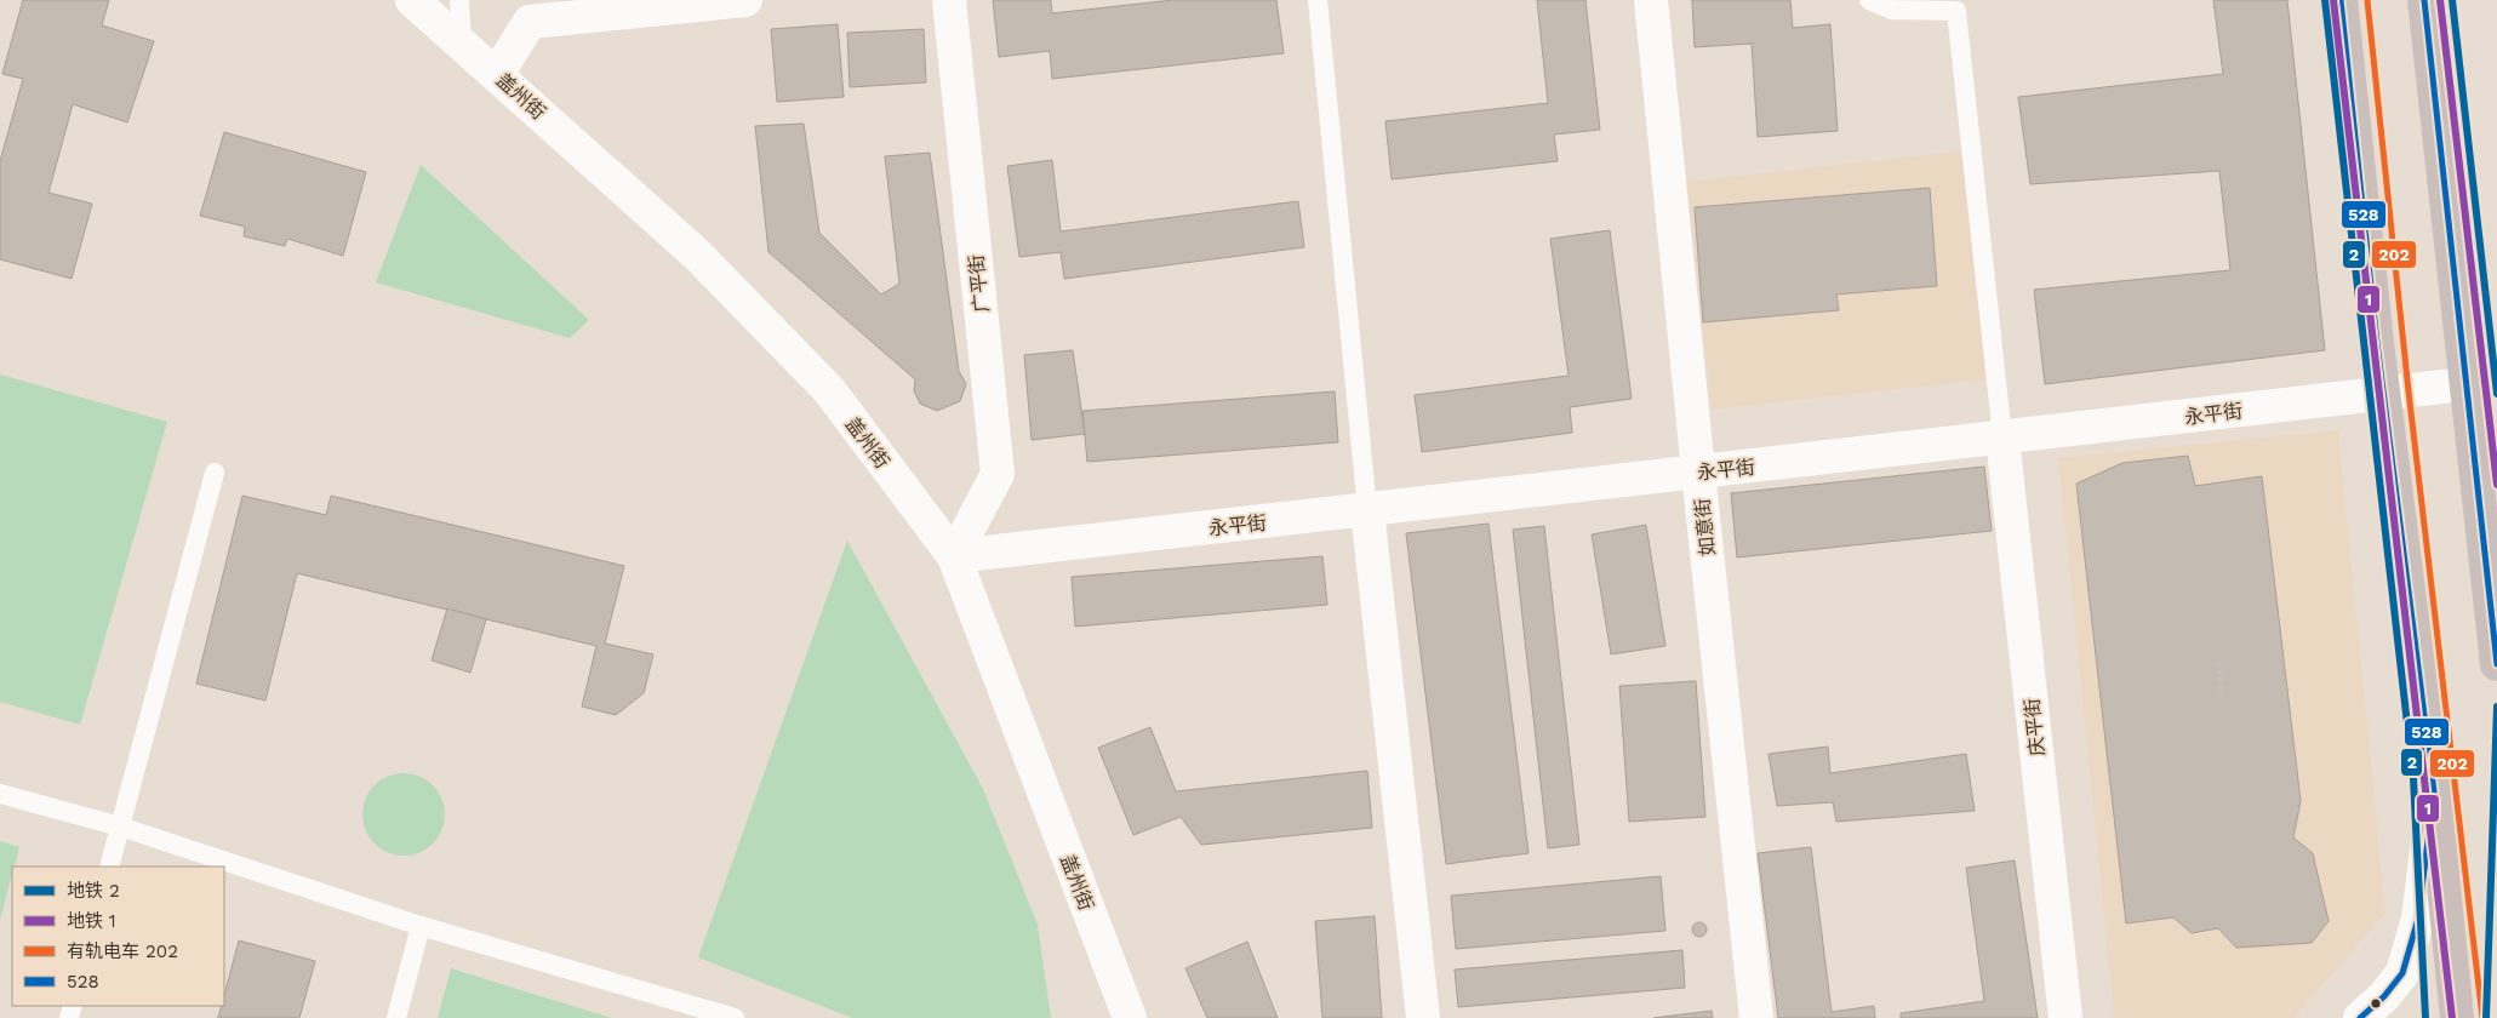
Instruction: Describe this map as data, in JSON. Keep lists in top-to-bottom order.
{
  "streets": {
    "street": [
      "盖州街",
      "广平街",
      "永平街",
      "如意街",
      "庆平街"
    ]
  },
  "crossings": [
    ["盖州街", "广平街"],
    ["盖州街", "永平街"],
    ["广平街", "永平街"],
    ["永平街", "如意街"],
    ["永平街", "庆平街"]
  ],
  "lines": [
    "metro line 2",
    "metro line 1",
    "tram line 202",
    "transit line 528"
  ],
  "legend": [
    "地铁 2",
    "地铁 1",
    "有轨电车 202",
    "528"
  ]
}
